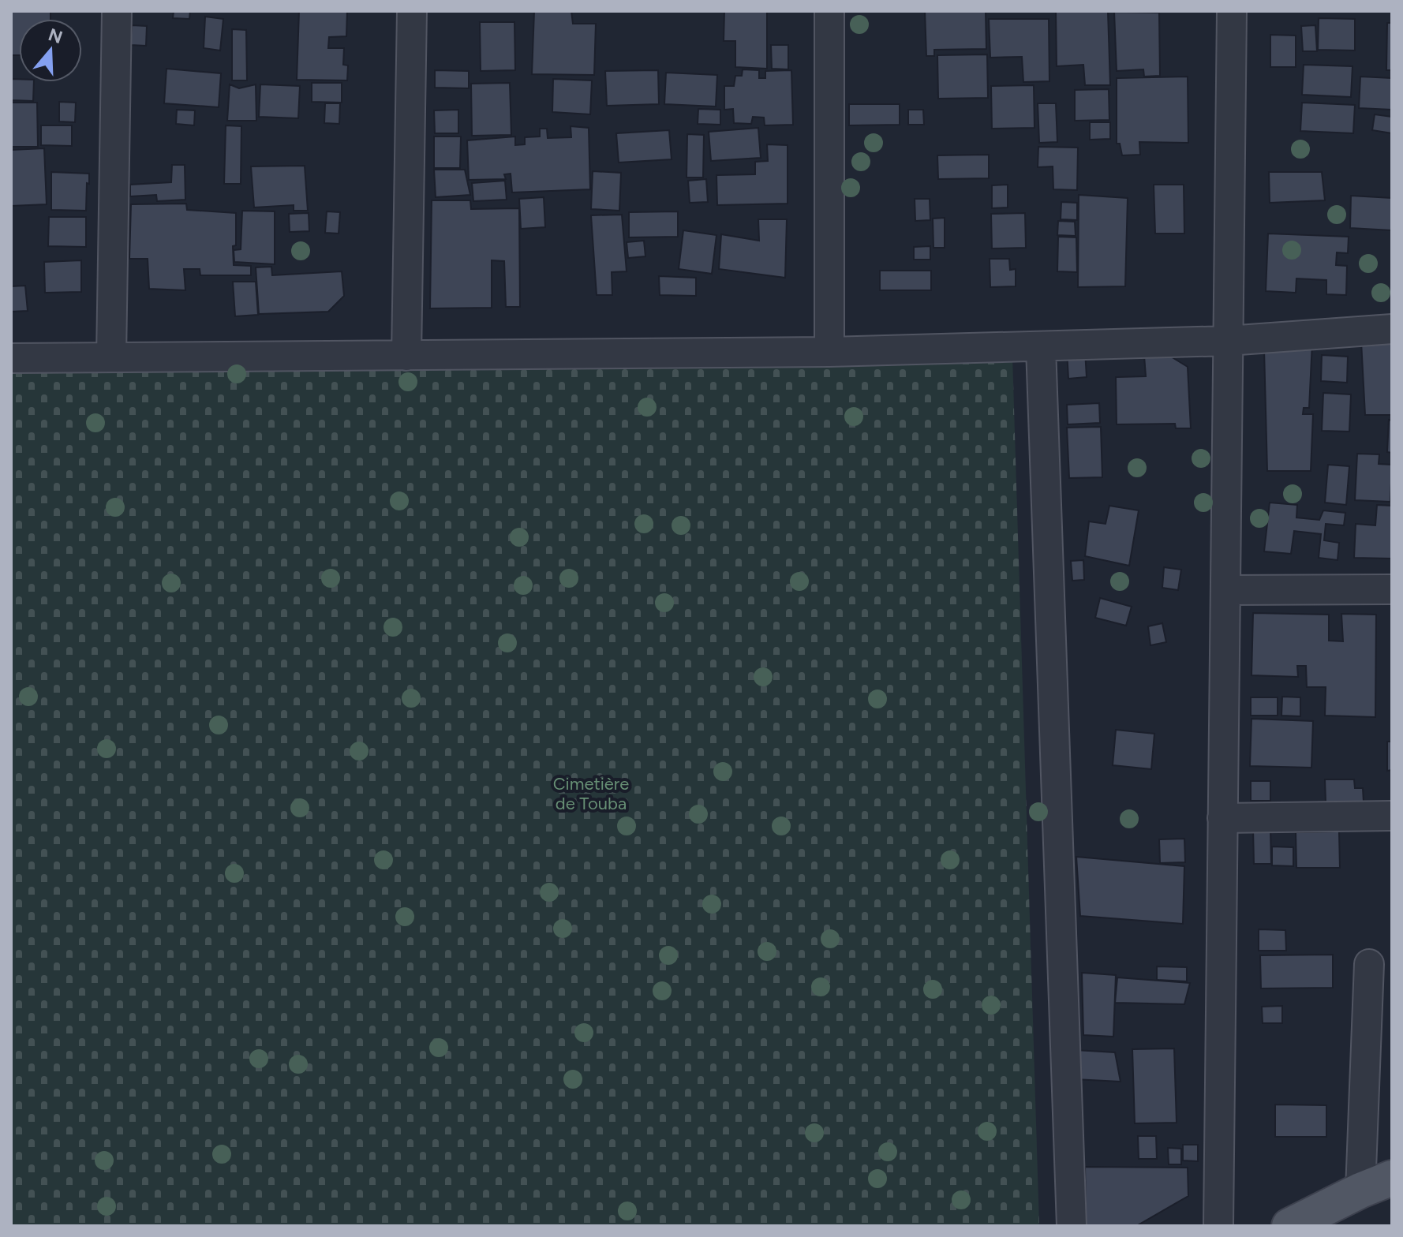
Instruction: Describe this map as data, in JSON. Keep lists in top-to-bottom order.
{
  "parks": ["Cimetière de Touba"],
  "north": "top"
}
